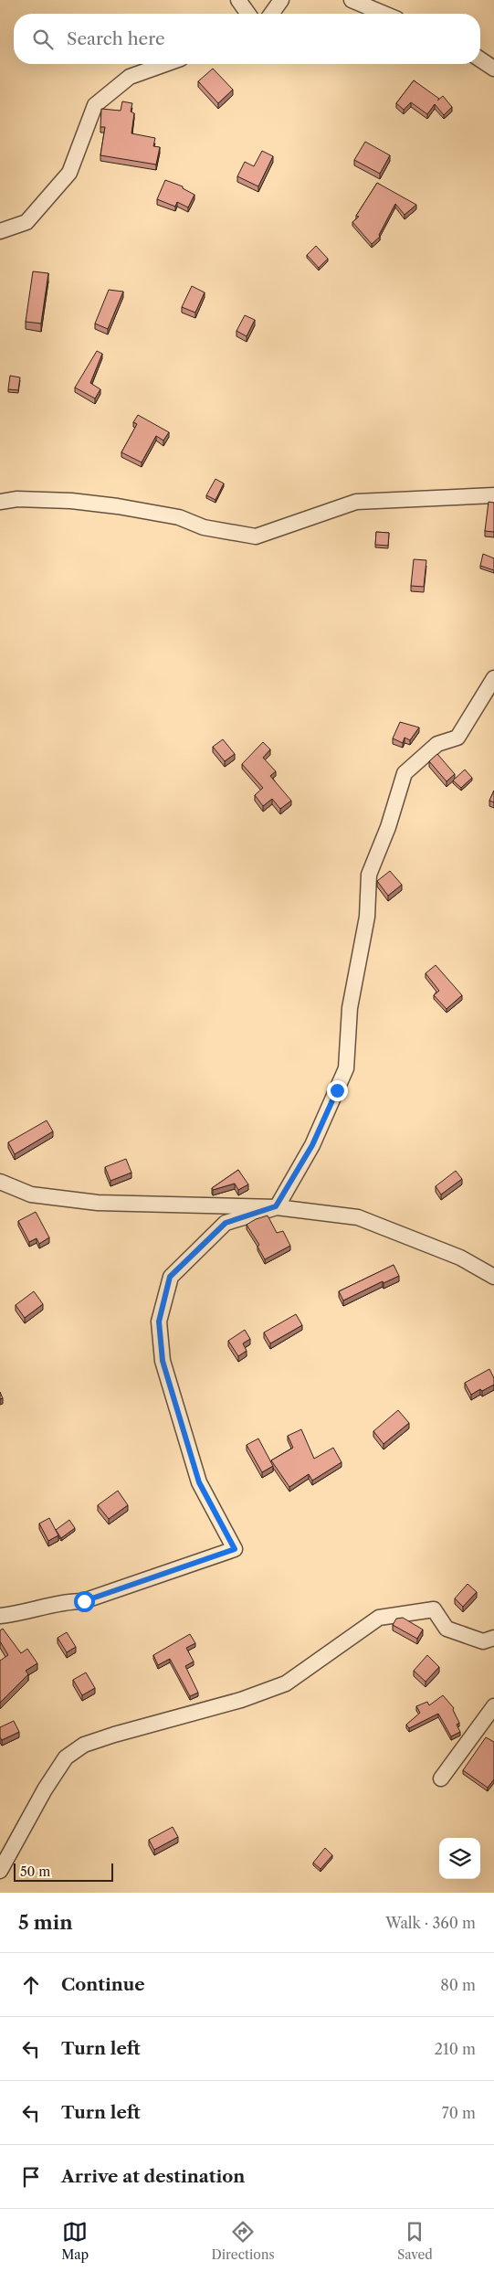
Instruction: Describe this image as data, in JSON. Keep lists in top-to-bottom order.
{
  "scale_bar": "50 m",
  "page": {
    "search": "Search here",
    "scale": "50 m",
    "heading": ["5 min", "Walk · 360 m"],
    "list": [
      ["Continue", "80 m"],
      ["Turn left", "210 m"],
      ["Turn left", "70 m"],
      "Arrive at destination"
    ],
    "nav": ["Map", "Directions", "Saved"]
  }
}
